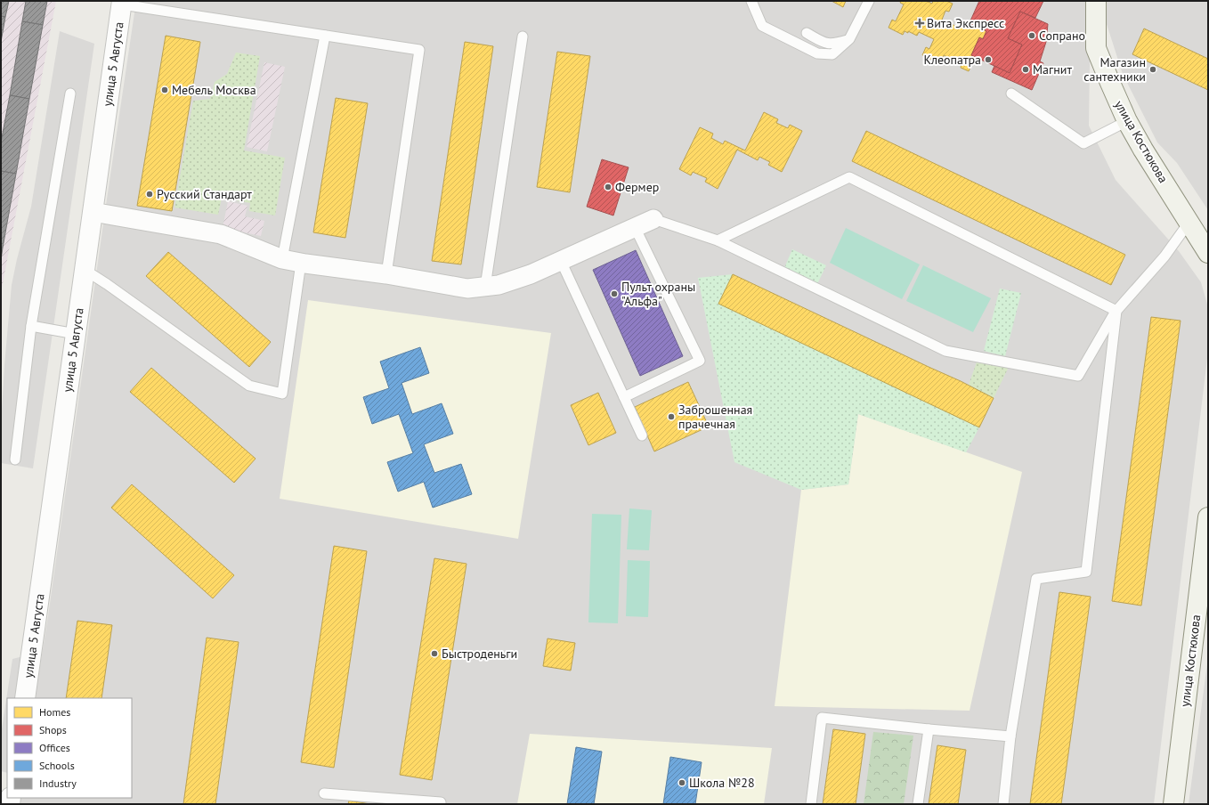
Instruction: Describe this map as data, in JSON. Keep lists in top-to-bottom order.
{
  "streets": {
    "main road": ["улица Костюкова"],
    "street": ["улица 5 Августа"]
  },
  "places": {
    "health": ["Вита Экспресс"],
    "other": [
      "Сопрано",
      "Клеопатра",
      "Магнит",
      "Магазин сантехники",
      "Мебель Москва",
      "Фермер",
      "Русский Стандарт",
      "Пульт охраны \"Альфа\"",
      "Заброшенная прачечная",
      "Быстроденьги",
      "Школа №28"
    ]
  },
  "legend": [
    "Homes",
    "Shops",
    "Offices",
    "Schools",
    "Industry"
  ]
}
